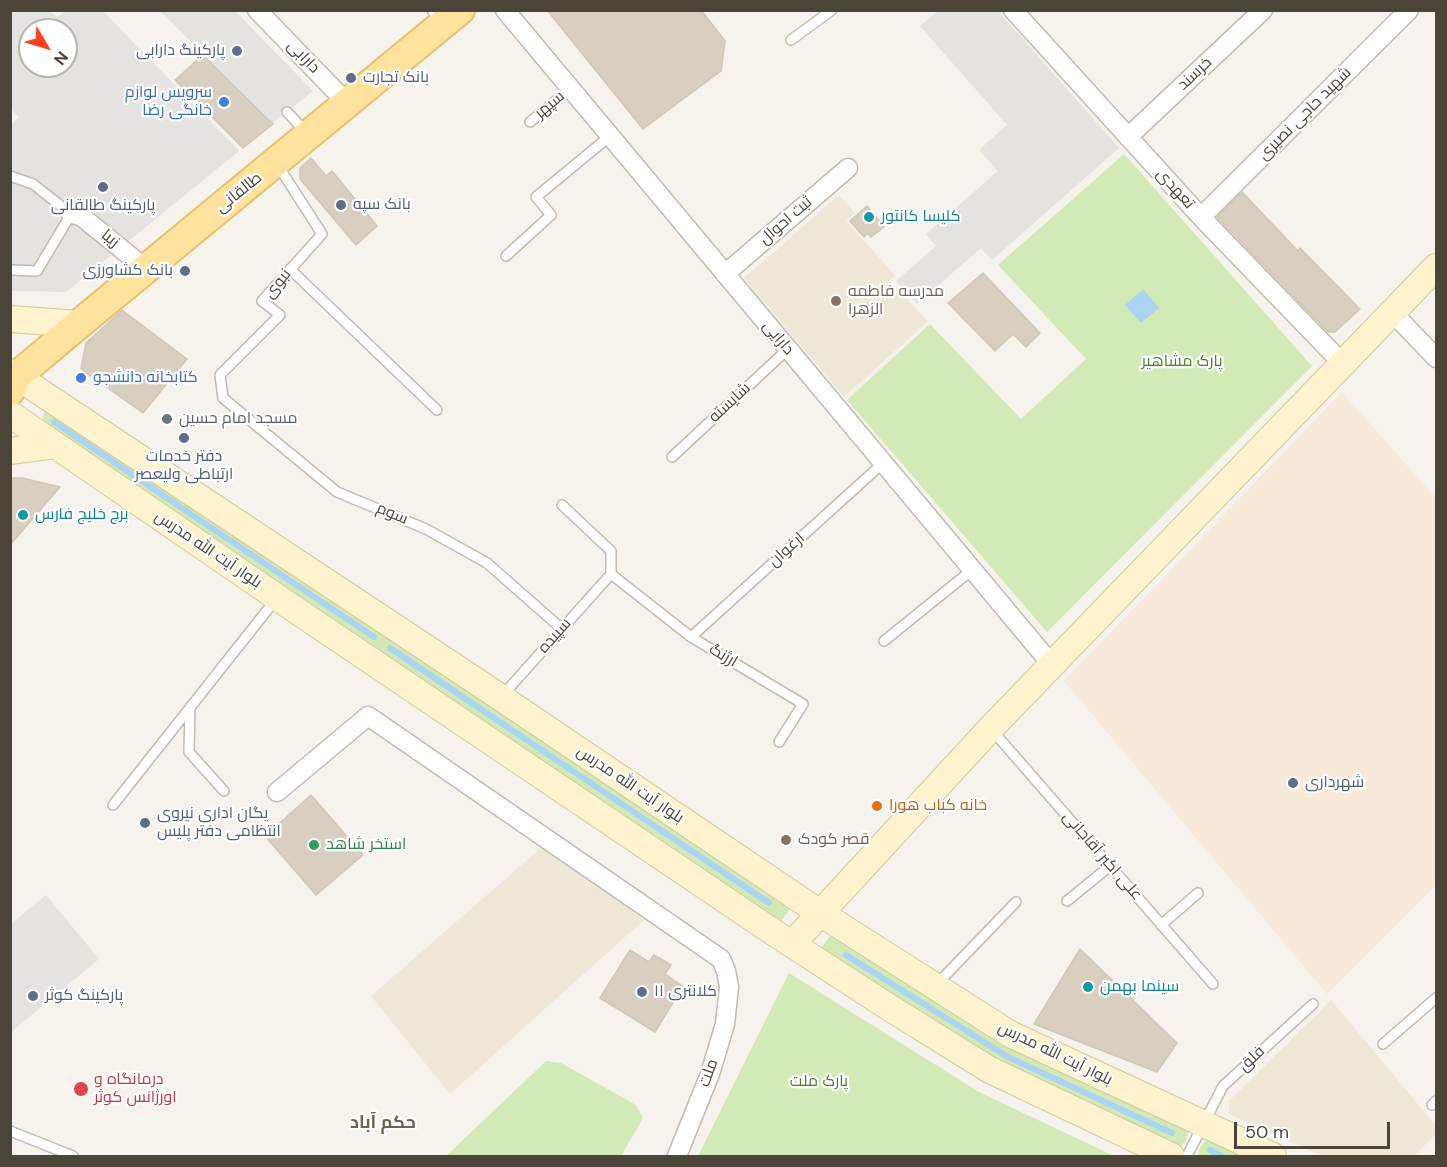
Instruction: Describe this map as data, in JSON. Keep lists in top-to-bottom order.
{
  "streets": {
    "main road": ["طالقانی", "بلوار آیت الله مدرس"],
    "street": [
      "دارابی",
      "خرسند",
      "شهید حاجی نصیری",
      "تعهدی",
      "ثبت احوال",
      "زیبا",
      "دارایی",
      "ملت"
    ],
    "lane": [
      "سپهر",
      "نبوی",
      "شایسته",
      "سوم",
      "ارغوان",
      "سپیده",
      "ارژنگ",
      "علی اکبر آقاجانی",
      "فلق"
    ]
  },
  "crossings": [
    ["دارابی", "طالقانی"],
    ["خرسند", "تعهدی"],
    ["سپهر", "دارایی"],
    ["شهید حاجی نصیری", "تعهدی"],
    ["طالقانی", "زیبا"],
    ["طالقانی", "نبوی"],
    ["طالقانی", "بلوار آیت الله مدرس"],
    ["ثبت احوال", "دارایی"],
    ["نبوی", "سوم"],
    ["دارایی", "شایسته"],
    ["دارایی", "ارغوان"],
    ["سوم", "سپیده"],
    ["بلوار آیت الله مدرس", "سپیده"],
    ["بلوار آیت الله مدرس", "فلق"],
    ["ارغوان", "ارژنگ"],
    ["سپیده", "ارژنگ"]
  ],
  "districts": ["حکم آباد"],
  "parks": ["پارک مشاهیر", "پارک ملت"],
  "places": [
    "پارکینگ دارابی",
    "بانک تجارت",
    "سرویس لوازم خانگی رضا",
    "پارکینگ طالقانی",
    "بانک سپه",
    "کلیسا کانتور",
    "بانک کشاورزی",
    "مدرسه فاطمه الزهرا",
    "کتابخانه دانشجو",
    "مسجد امام حسین",
    "دفتر خدمات ارتباطی ولیعصر",
    "برج خلیج فارس",
    "شهرداری",
    "خانه کباب هورا",
    "یگان اداری نیروی انتظامی دفتر پلیس",
    "قصر کودک",
    "استخر شاهد",
    "سینما بهمن",
    "کلانتری ۱۱",
    "پارکینگ کوثر",
    "درمانگاه و اورژانس کوثر"
  ],
  "scale_bar": "50 m",
  "north": "bottom right"
}
